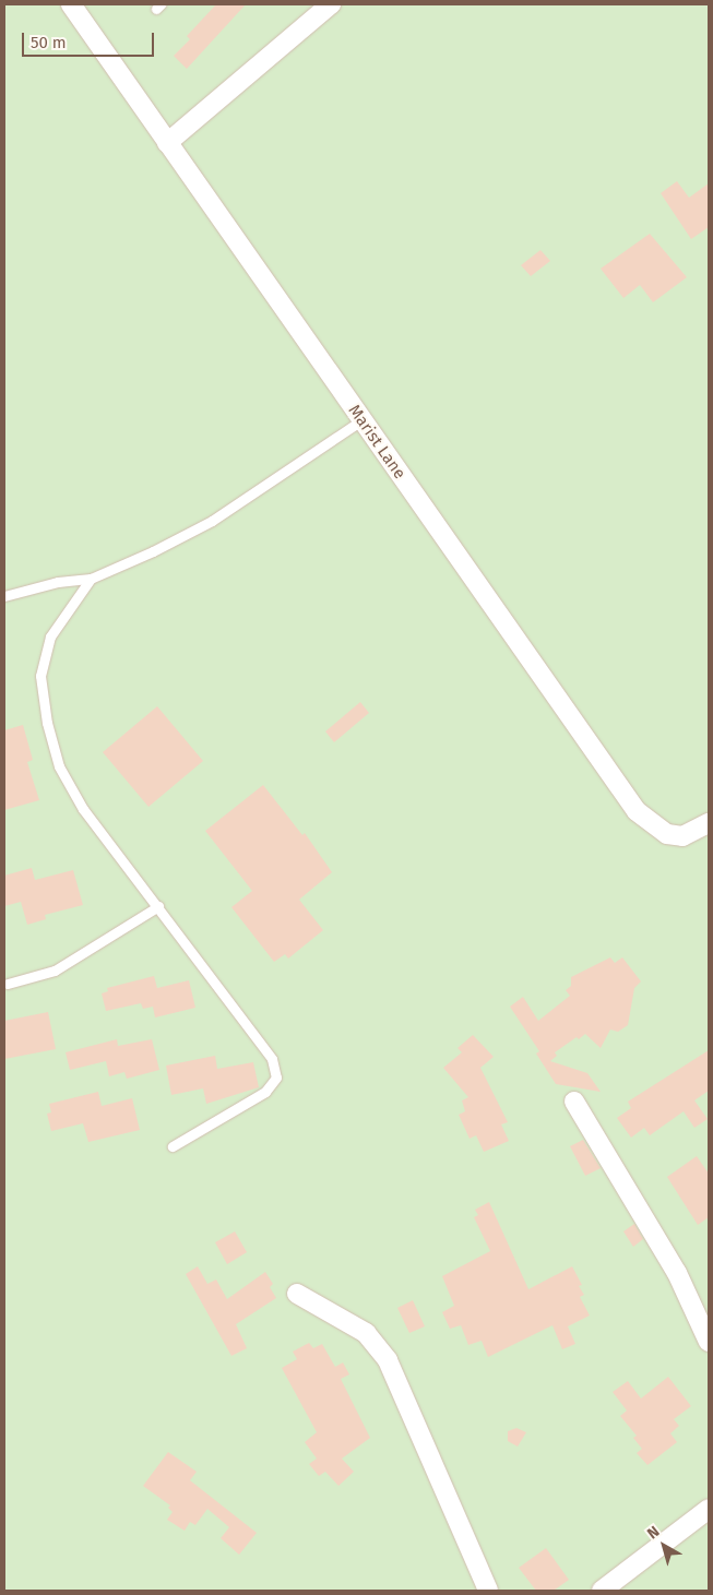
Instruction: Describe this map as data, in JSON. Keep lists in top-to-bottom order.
{
  "streets": {
    "street": ["Marist Lane"]
  },
  "scale_bar": "50 m",
  "north": "top left"
}
